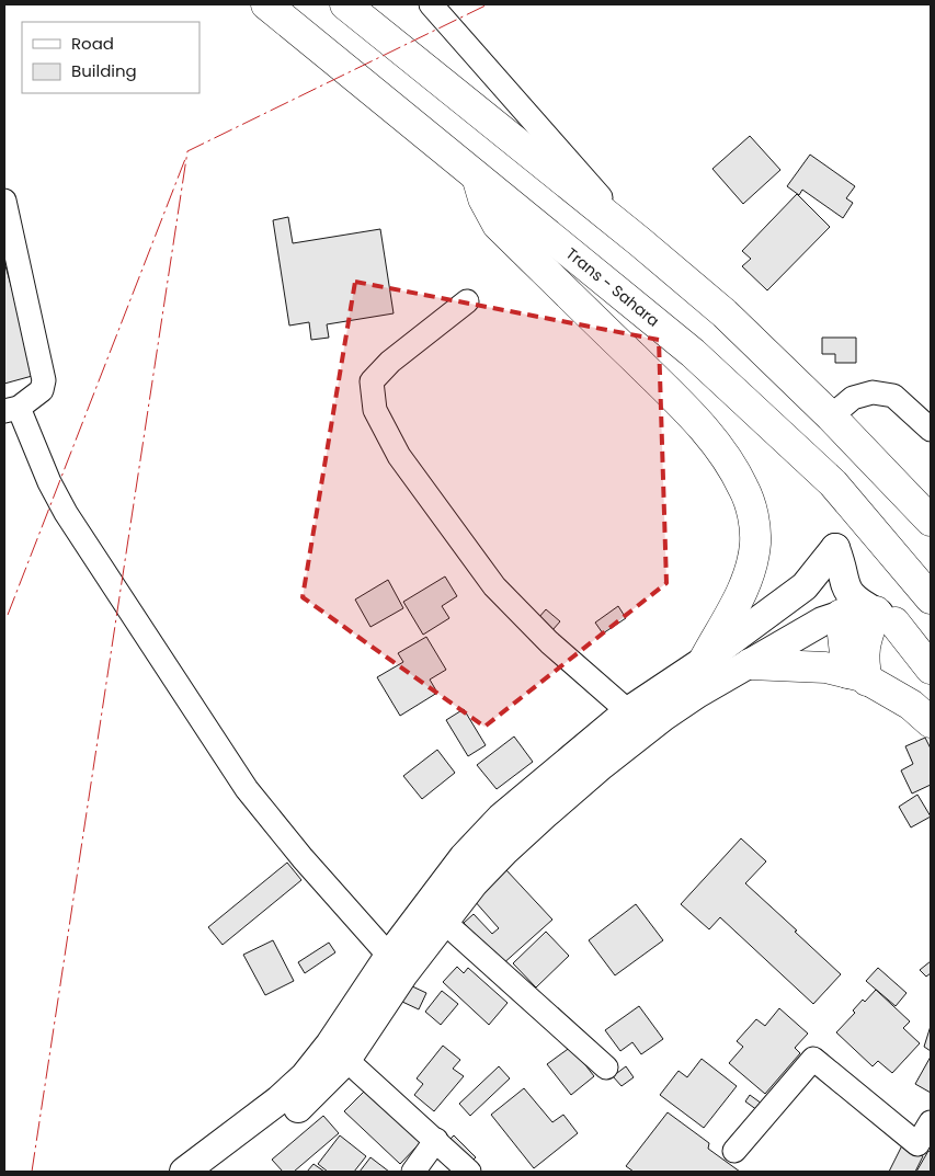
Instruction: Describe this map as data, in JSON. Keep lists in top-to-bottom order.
{
  "streets": {
    "highway": ["Trans - Sahara"]
  },
  "legend": ["Road", "Building"]
}
